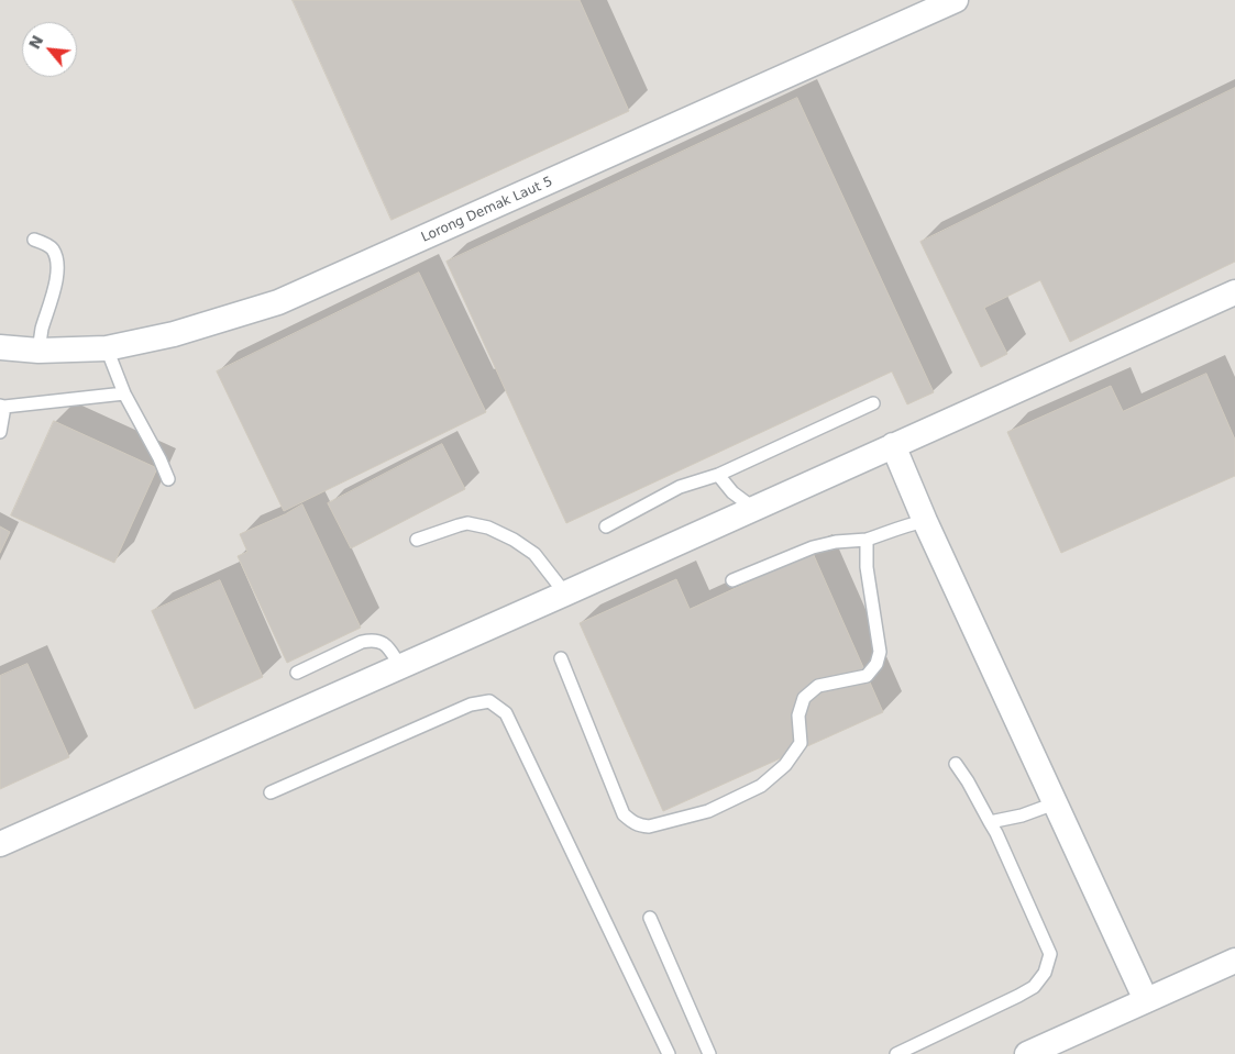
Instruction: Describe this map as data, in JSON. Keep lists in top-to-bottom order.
{
  "streets": {
    "street": ["Lorong Demak Laut 5"]
  },
  "north": "top left"
}
